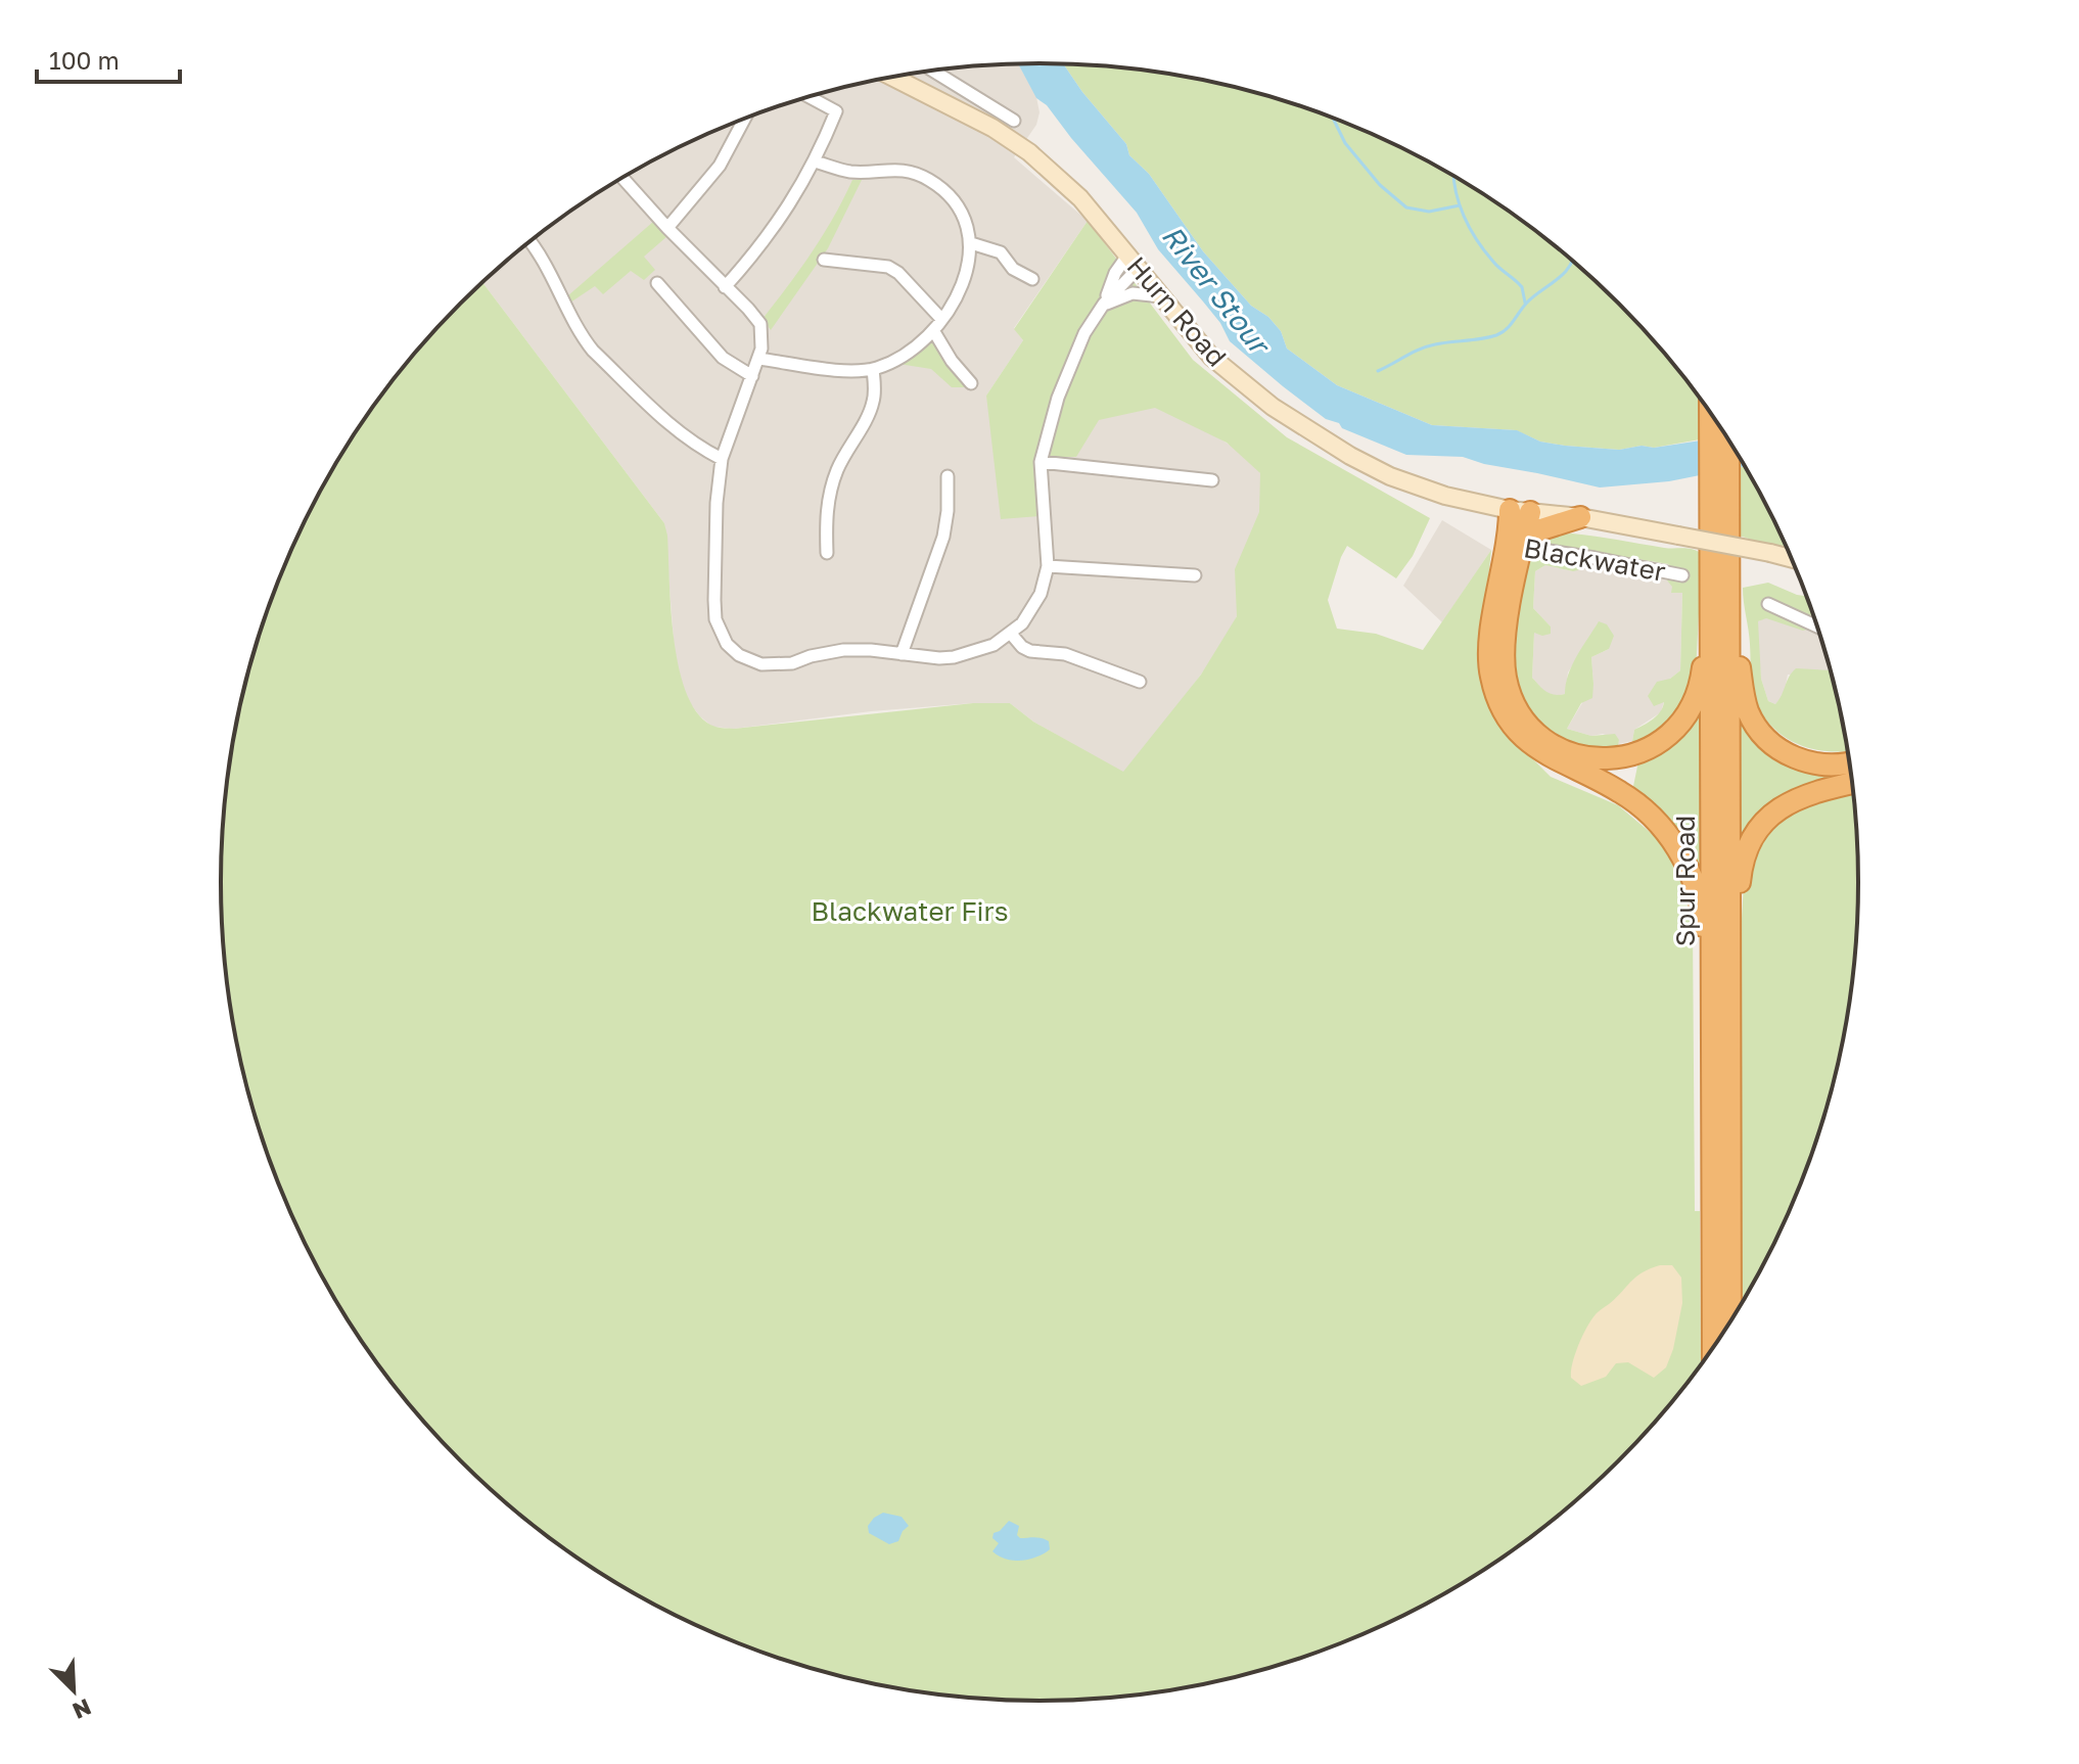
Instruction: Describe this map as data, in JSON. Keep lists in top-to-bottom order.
{
  "streets": {
    "highway": ["Spur Road"],
    "main road": ["Hurn Road"],
    "street": ["Blackwater"]
  },
  "water": ["River Stour"],
  "parks": ["Blackwater Firs"],
  "scale_bar": "100 m",
  "north": "bottom right"
}
